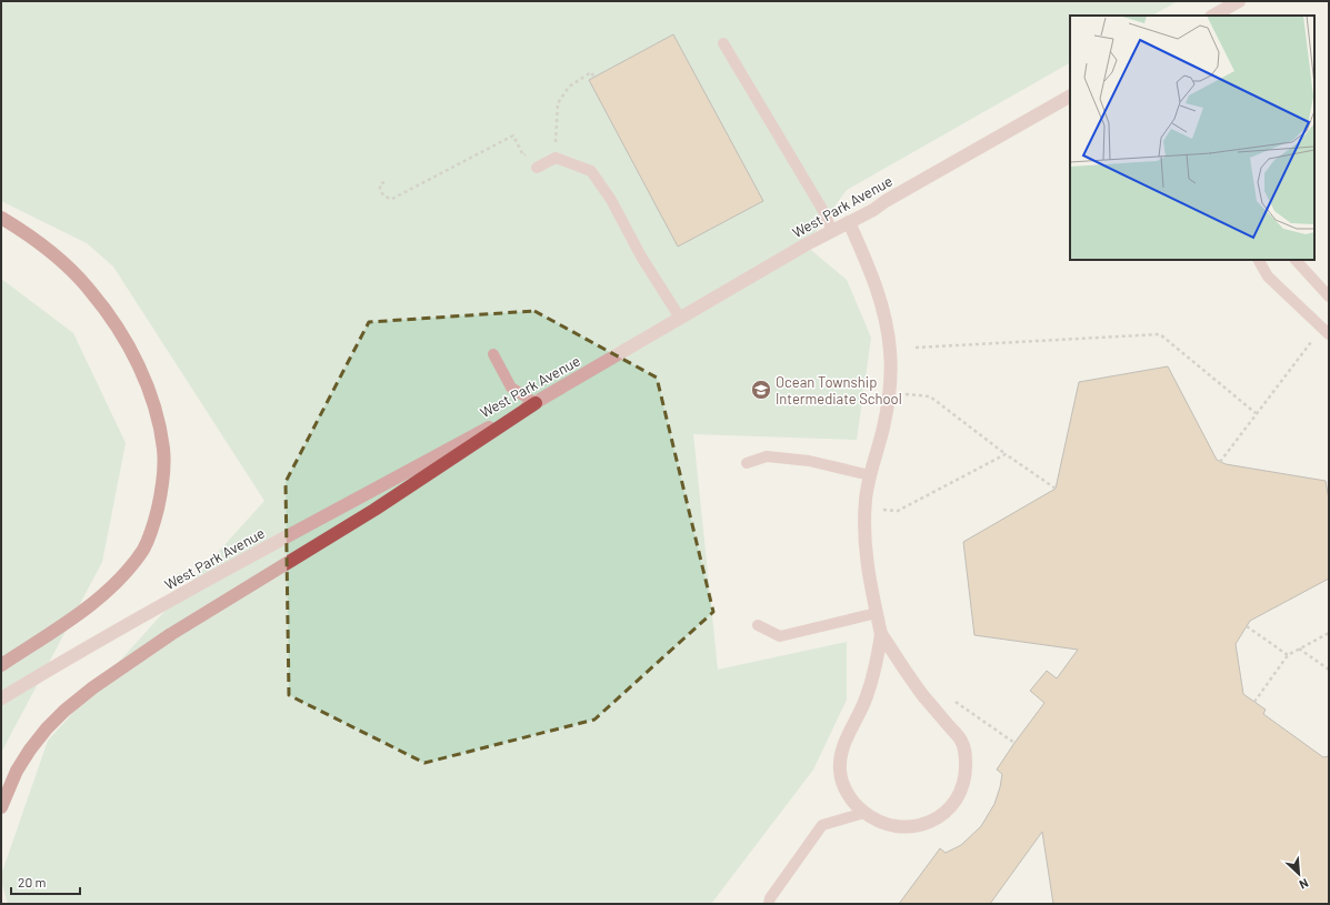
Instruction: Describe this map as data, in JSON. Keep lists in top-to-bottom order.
{
  "streets": {
    "street": ["West Park Avenue"]
  },
  "places": {
    "school or university": ["Ocean Township Intermediate School"]
  },
  "scale_bar": "20 m",
  "north": "bottom right"
}
